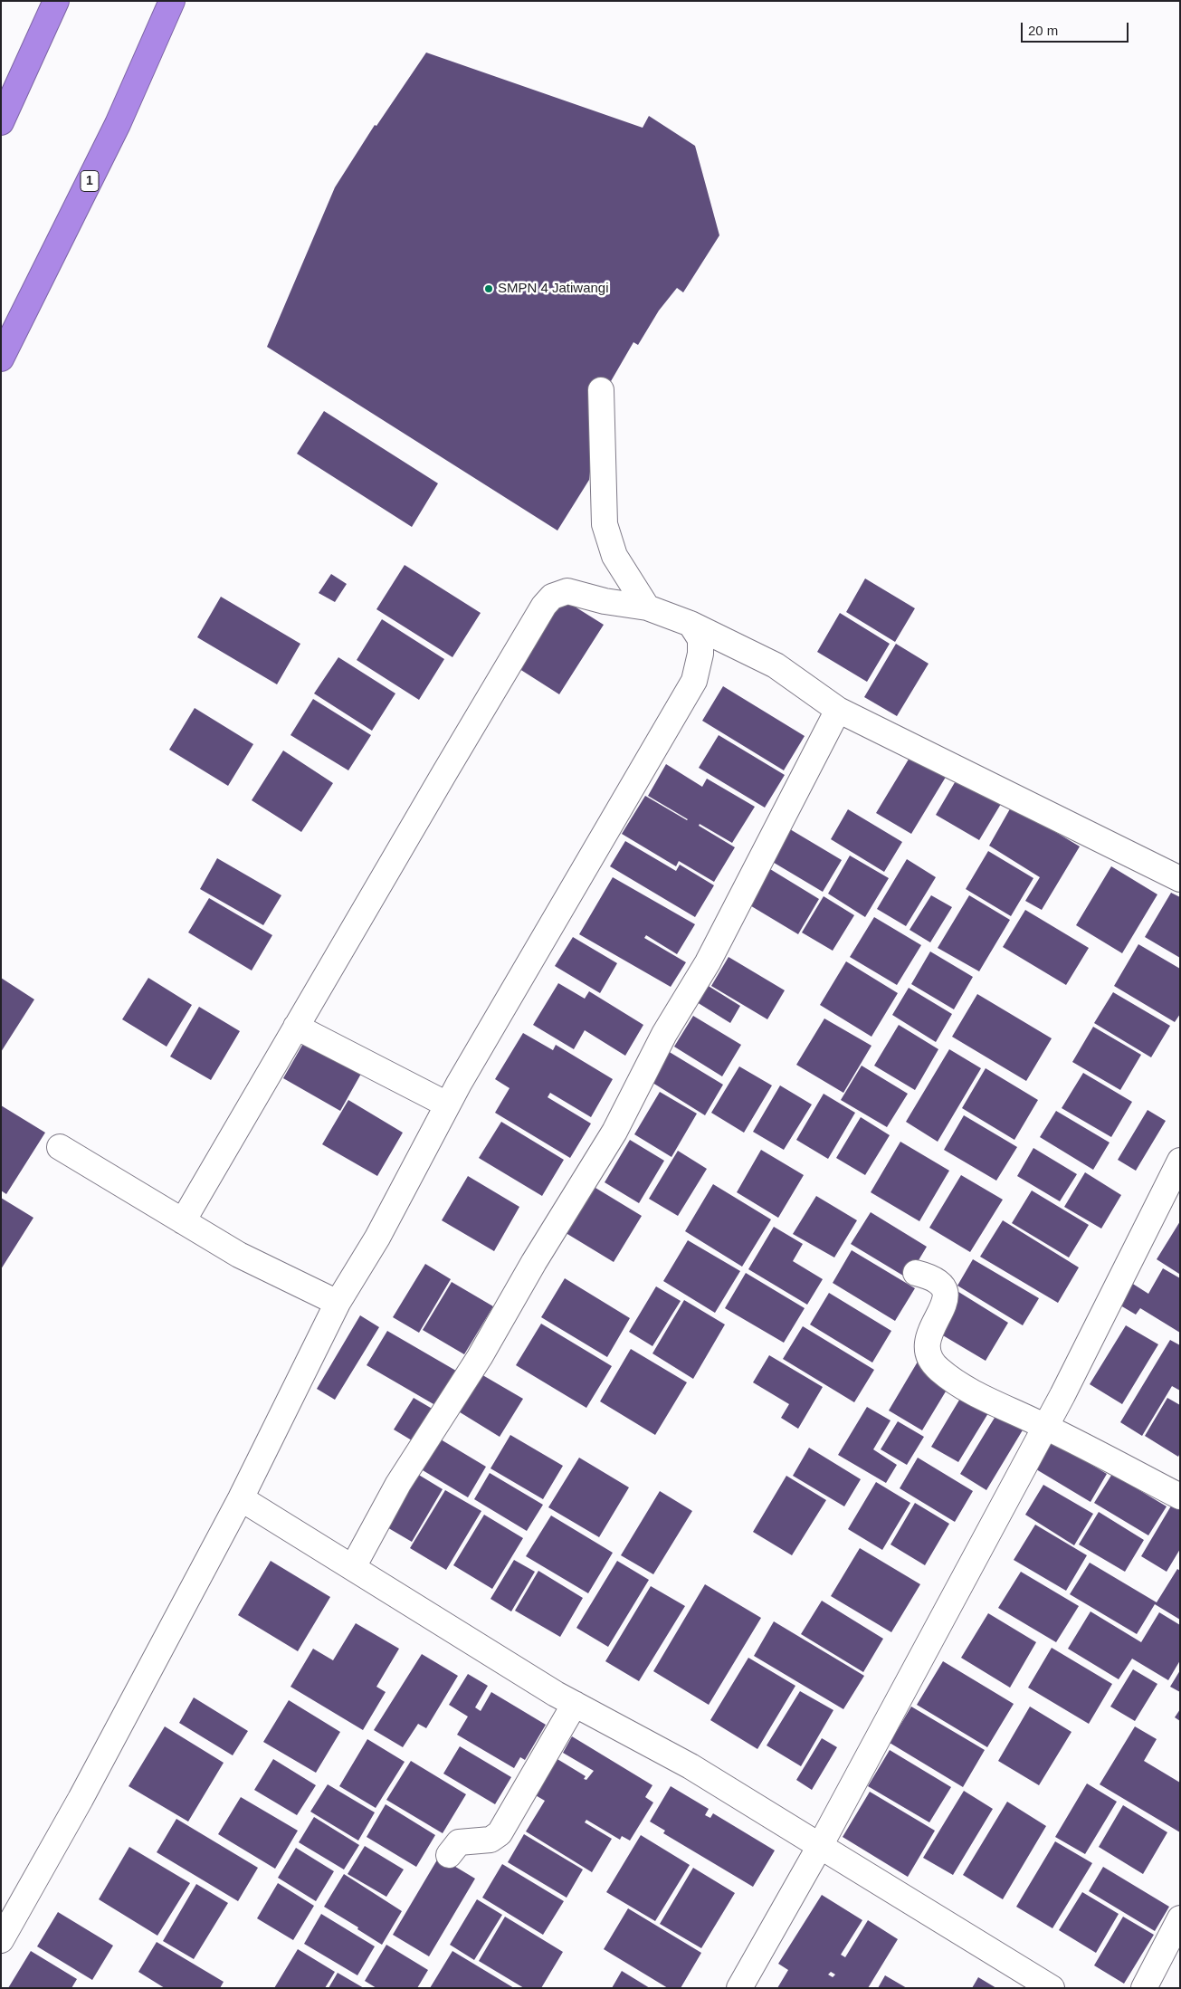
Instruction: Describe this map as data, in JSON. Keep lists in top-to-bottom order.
{
  "streets": {
    "highway": ["1"]
  },
  "places": ["SMPN 4 Jatiwangi"],
  "scale_bar": "20 m"
}
